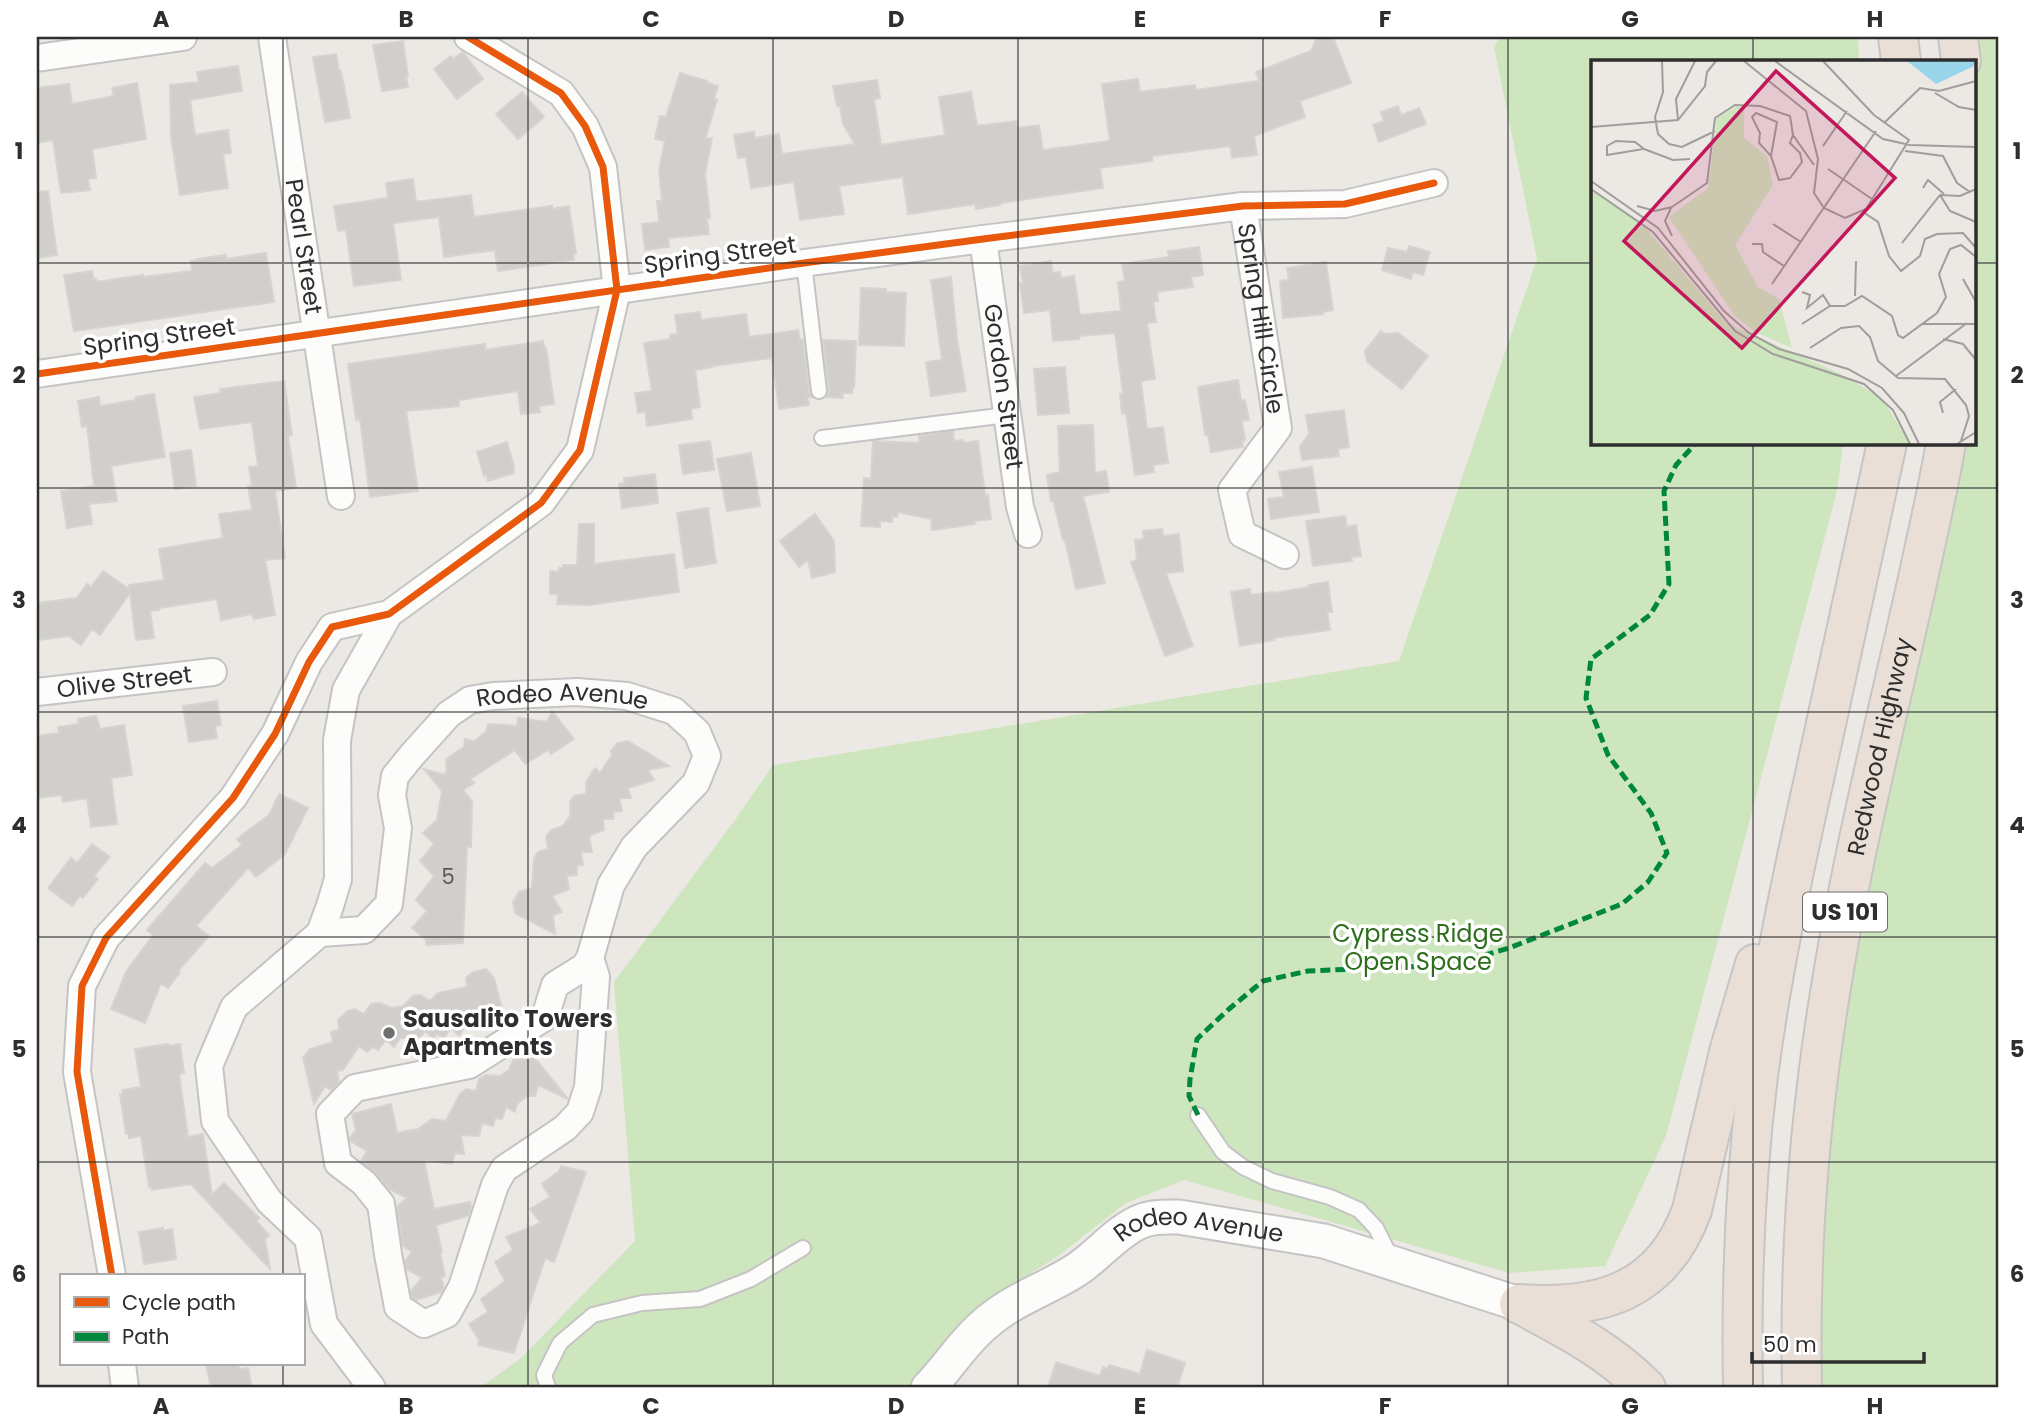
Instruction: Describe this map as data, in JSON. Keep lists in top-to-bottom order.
{
  "streets": {
    "highway": ["Redwood Highway", "US 101"],
    "street": [
      "Pearl Street",
      "Spring Street",
      "Spring Hill Circle",
      "Gordon Street",
      "Olive Street",
      "Rodeo Avenue"
    ]
  },
  "crossings": [
    ["Pearl Street", "Spring Street"],
    ["Spring Street", "Spring Hill Circle"],
    ["Spring Street", "Gordon Street"]
  ],
  "parks": ["Cypress Ridge Open Space"],
  "places": ["Sausalito Towers Apartments"],
  "house_numbers": ["5"],
  "legend": ["Cycle path", "Path"],
  "scale_bar": "50 m",
  "grid": {
    "columns": [
      "A",
      "B",
      "C",
      "D",
      "E",
      "F",
      "G",
      "H"
    ],
    "rows": [
      "1",
      "2",
      "3",
      "4",
      "5",
      "6"
    ]
  }
}
